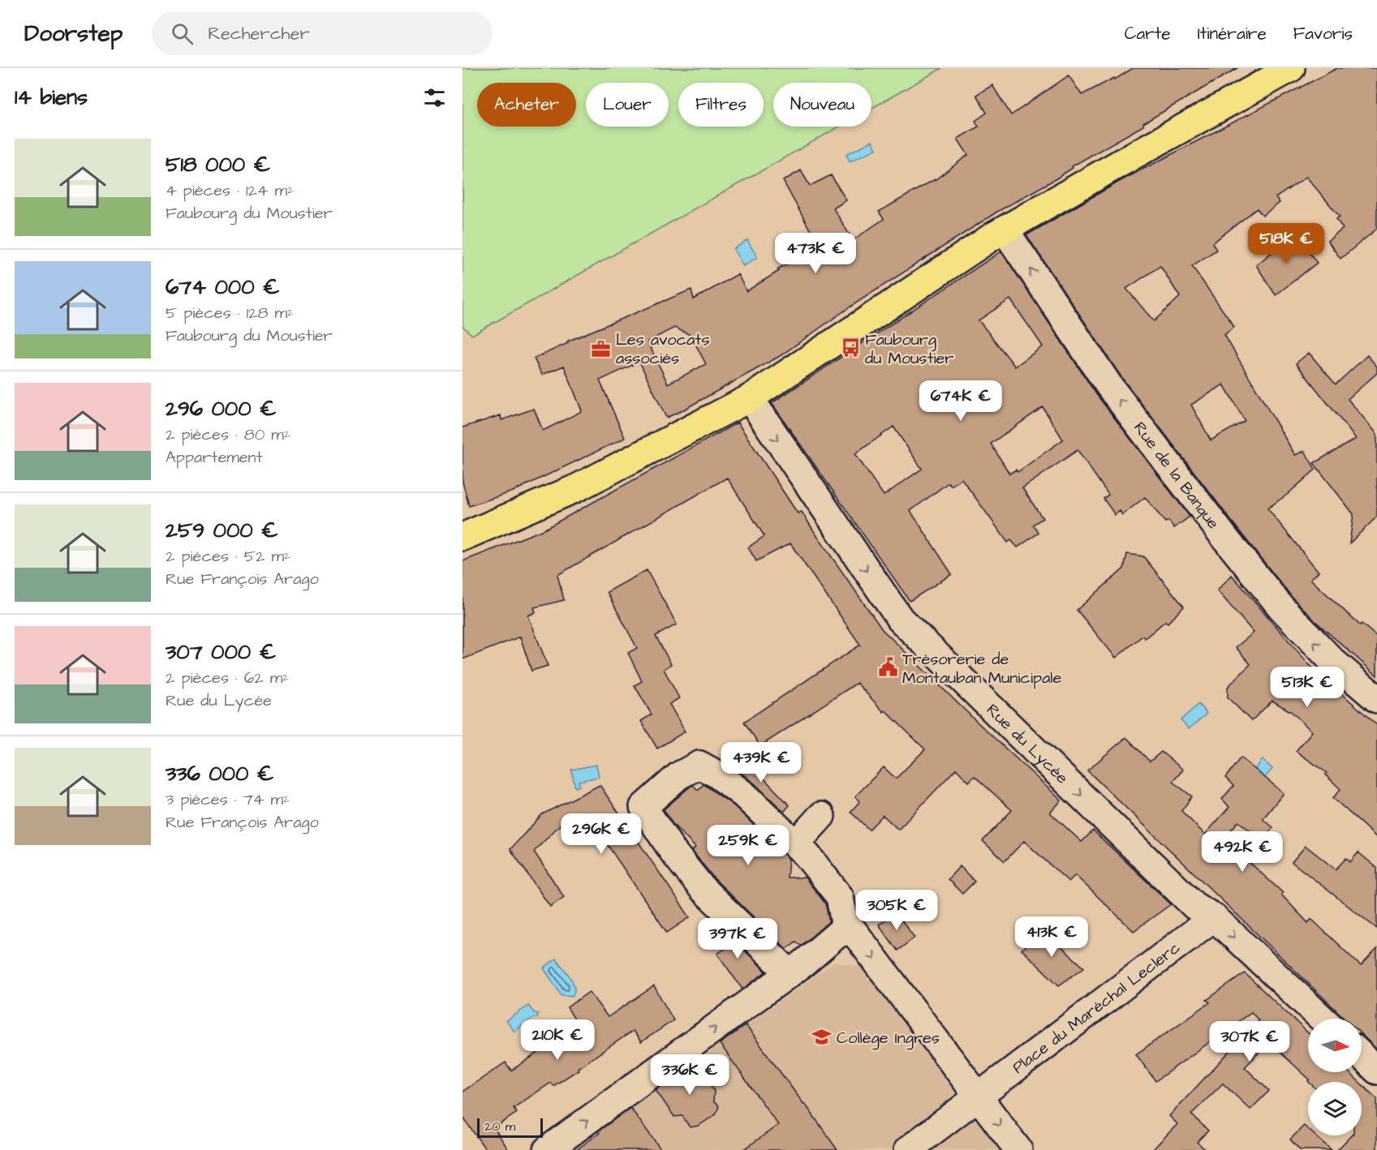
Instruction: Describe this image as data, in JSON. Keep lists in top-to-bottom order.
{
  "streets": {
    "street": ["Rue de la Banque", "Rue du Lycée", "Place du Maréchal Leclerc"]
  },
  "crossings": [
    ["Rue du Lycée", "Place du Maréchal Leclerc"]
  ],
  "one_way": ["Rue de la Banque", "Rue du Lycée"],
  "places": {
    "bus stop": ["Faubourg du Moustier"],
    "office": ["Les avocats associés"],
    "public building": ["Trésorerie de Montauban Municipale"],
    "school or university": ["Collège Ingres"]
  },
  "scale_bar": "20 m",
  "north": "right",
  "page": {
    "header": "Doorstep",
    "search": "Rechercher",
    "nav": ["Carte", "Itinéraire", "Favoris"],
    "heading": "14 biens",
    "chip": [
      "Acheter",
      "Louer",
      "Filtres",
      "Nouveau"
    ],
    "list": [
      {
        "name": "518 000 €",
        "note": "4 pièces · 124 m² · Faubourg du Moustier"
      },
      {
        "name": "674 000 €",
        "note": "5 pièces · 128 m² · Faubourg du Moustier"
      },
      {
        "name": "296 000 €",
        "note": "2 pièces · 80 m² · Appartement"
      },
      {
        "name": "259 000 €",
        "note": "2 pièces · 52 m² · Rue François Arago"
      },
      {
        "name": "307 000 €",
        "note": "2 pièces · 62 m² · Rue du Lycée"
      },
      {
        "name": "336 000 €",
        "note": "3 pièces · 74 m² · Rue François Arago"
      }
    ],
    "price": [
      "518K €",
      "473K €",
      "674K €",
      "513K €",
      "439K €",
      "296K €",
      "259K €",
      "492K €",
      "305K €",
      "413K €",
      "397K €",
      "210K €",
      "307K €",
      "336K €"
    ],
    "scale": "20 m"
  }
}
